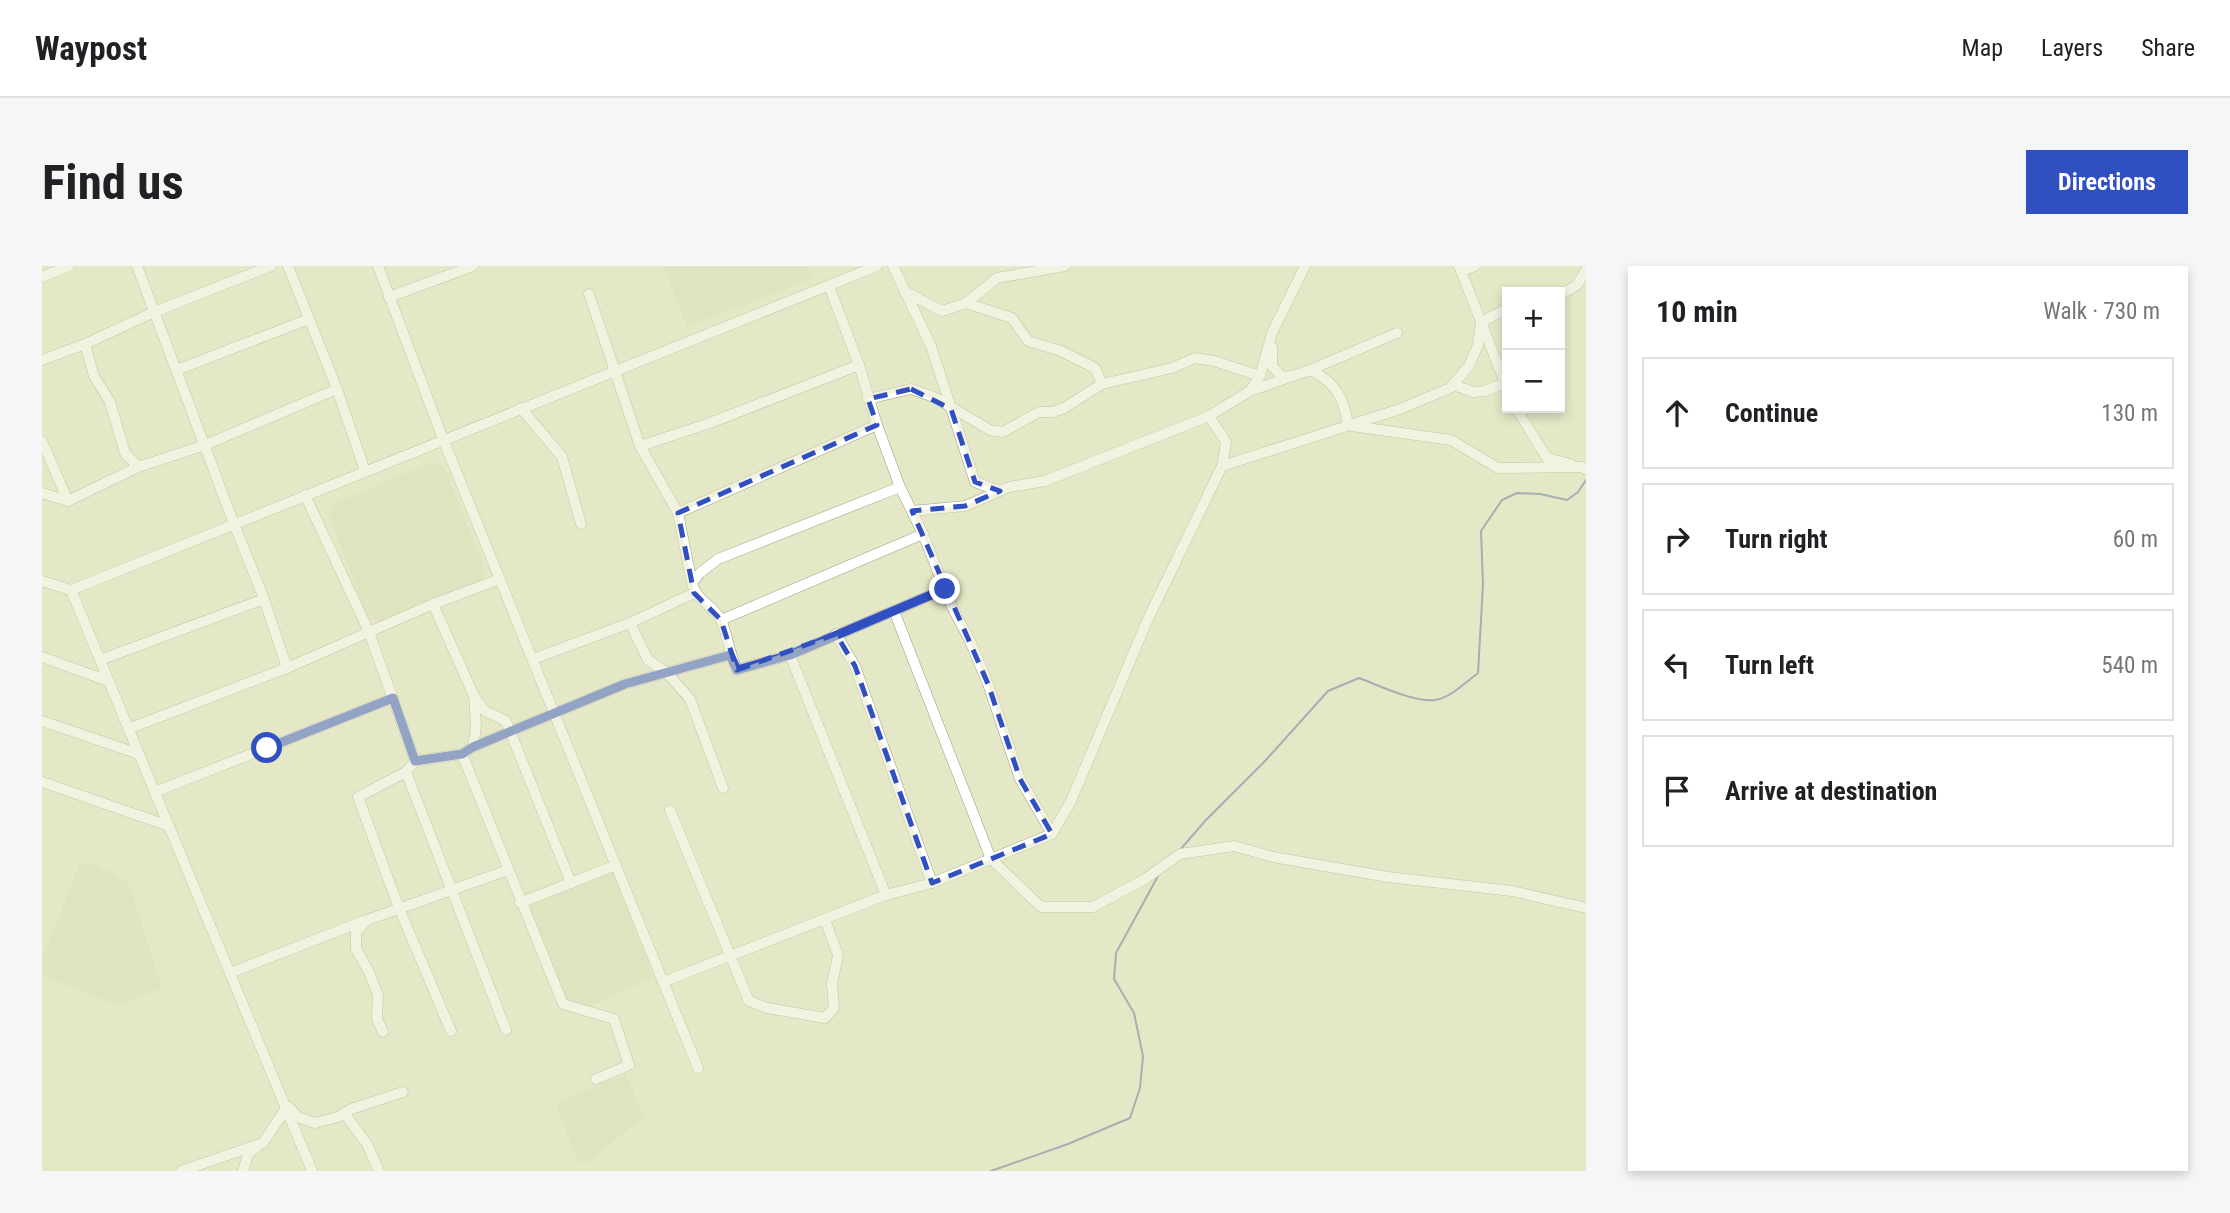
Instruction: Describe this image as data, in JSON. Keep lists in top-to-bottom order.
{
  "page": {
    "header": "Waypost",
    "nav": ["Map", "Layers", "Share"],
    "buttons": "Directions",
    "title": "Find us",
    "heading": ["10 min", "Walk · 730 m"],
    "map_buttons": ["+", "−"],
    "list": [
      ["Continue", "130 m"],
      ["Turn right", "60 m"],
      ["Turn left", "540 m"],
      "Arrive at destination"
    ]
  }
}
